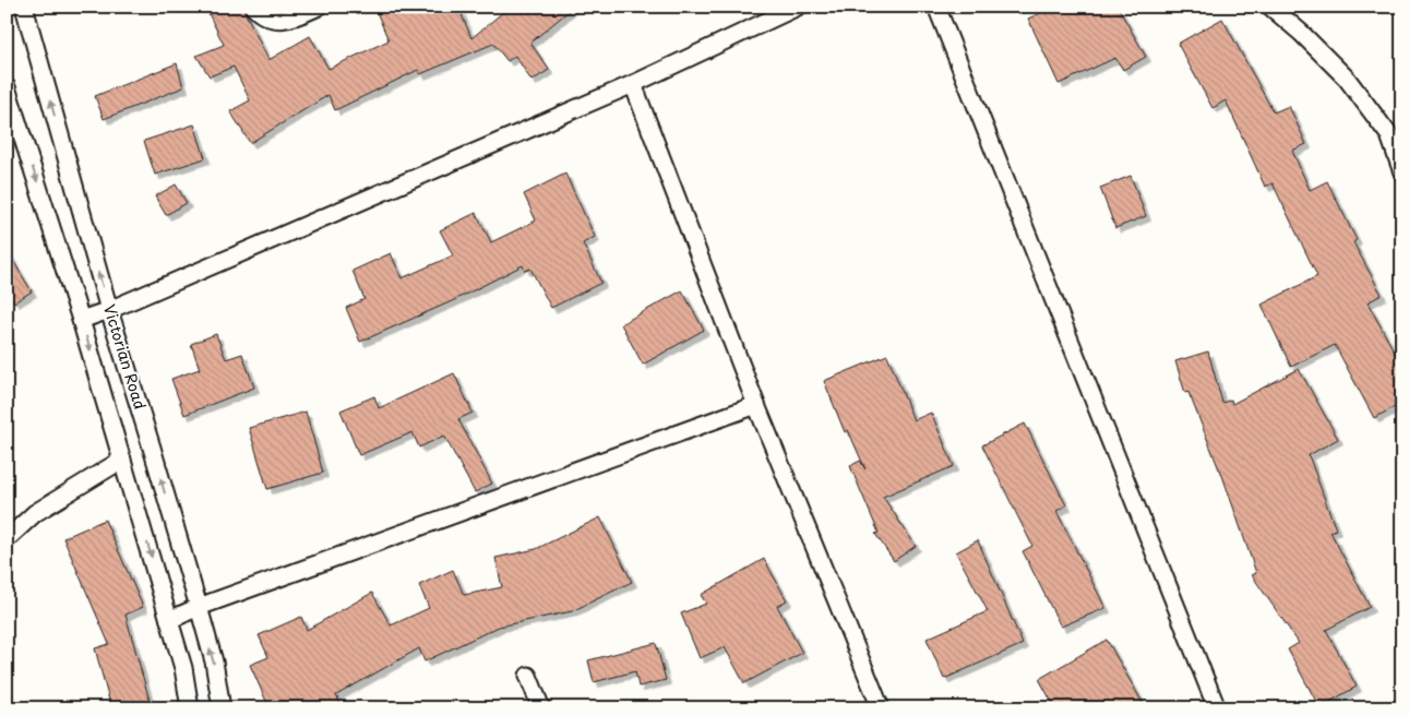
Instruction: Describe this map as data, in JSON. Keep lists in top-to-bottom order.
{
  "streets": {
    "lane": ["Victorian Road"]
  }
}
